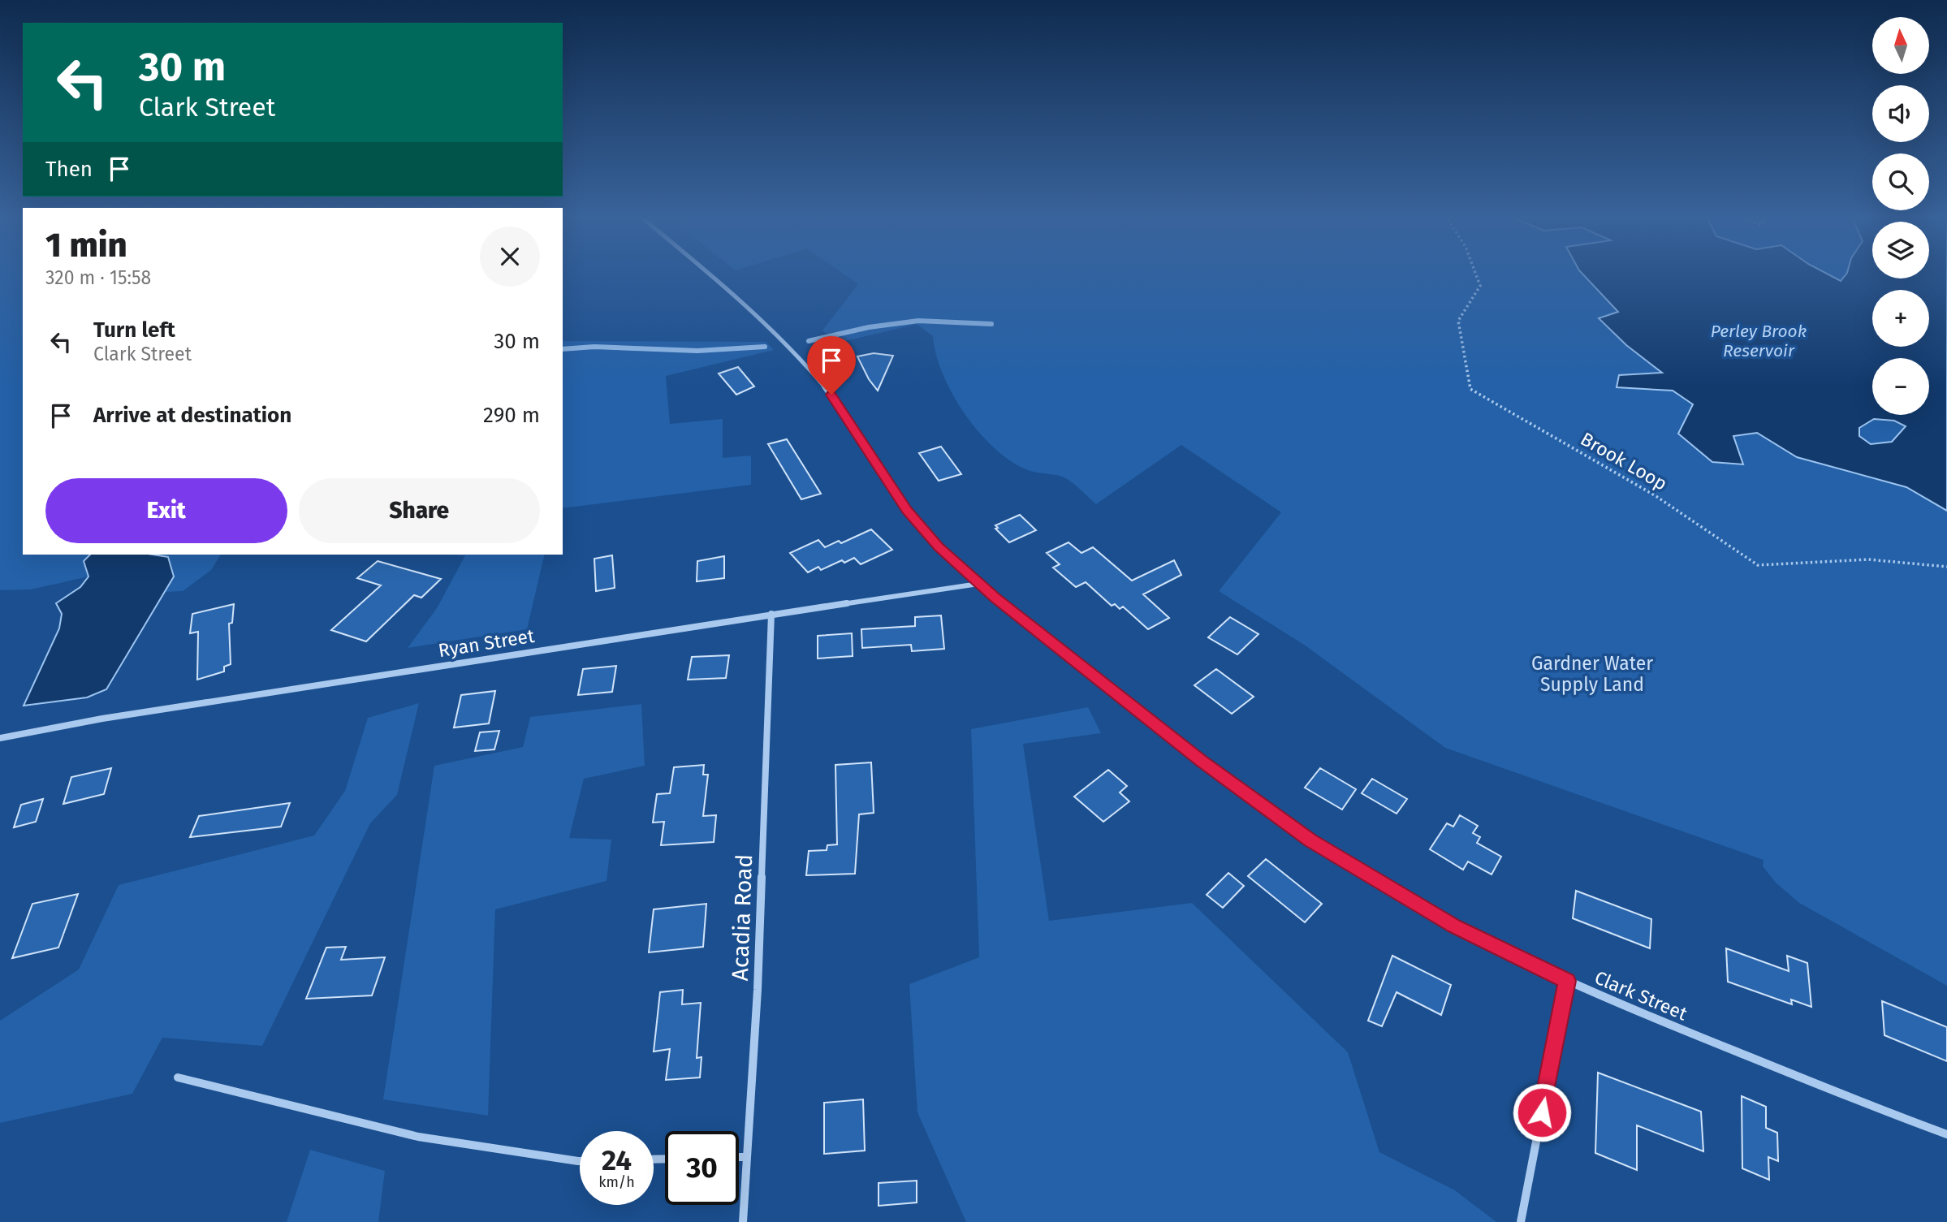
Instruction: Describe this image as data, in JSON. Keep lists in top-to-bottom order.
{
  "streets": {
    "street": ["Ryan Street", "Acadia Road", "Clark Street"],
    "path": ["Brook Loop"]
  },
  "crossings": [
    ["Ryan Street", "Acadia Road"],
    ["Ryan Street", "Clark Street"]
  ],
  "water": ["Perley Brook Reservoir"],
  "parks": ["Gardner Water Supply Land"],
  "north": "top",
  "page": {
    "map_buttons": ["+", "−"],
    "turn": ["30 m", "Clark Street"],
    "then": "Then",
    "heading": ["1 min", "320 m · 15:58"],
    "list": [
      {
        "name": "Turn left",
        "note": "Clark Street",
        "value": "30 m"
      },
      {
        "name": "Arrive at destination",
        "value": "290 m"
      }
    ],
    "buttons": ["Exit", "Share"],
    "speed": "24 km/h",
    "limit": "30"
  }
}
